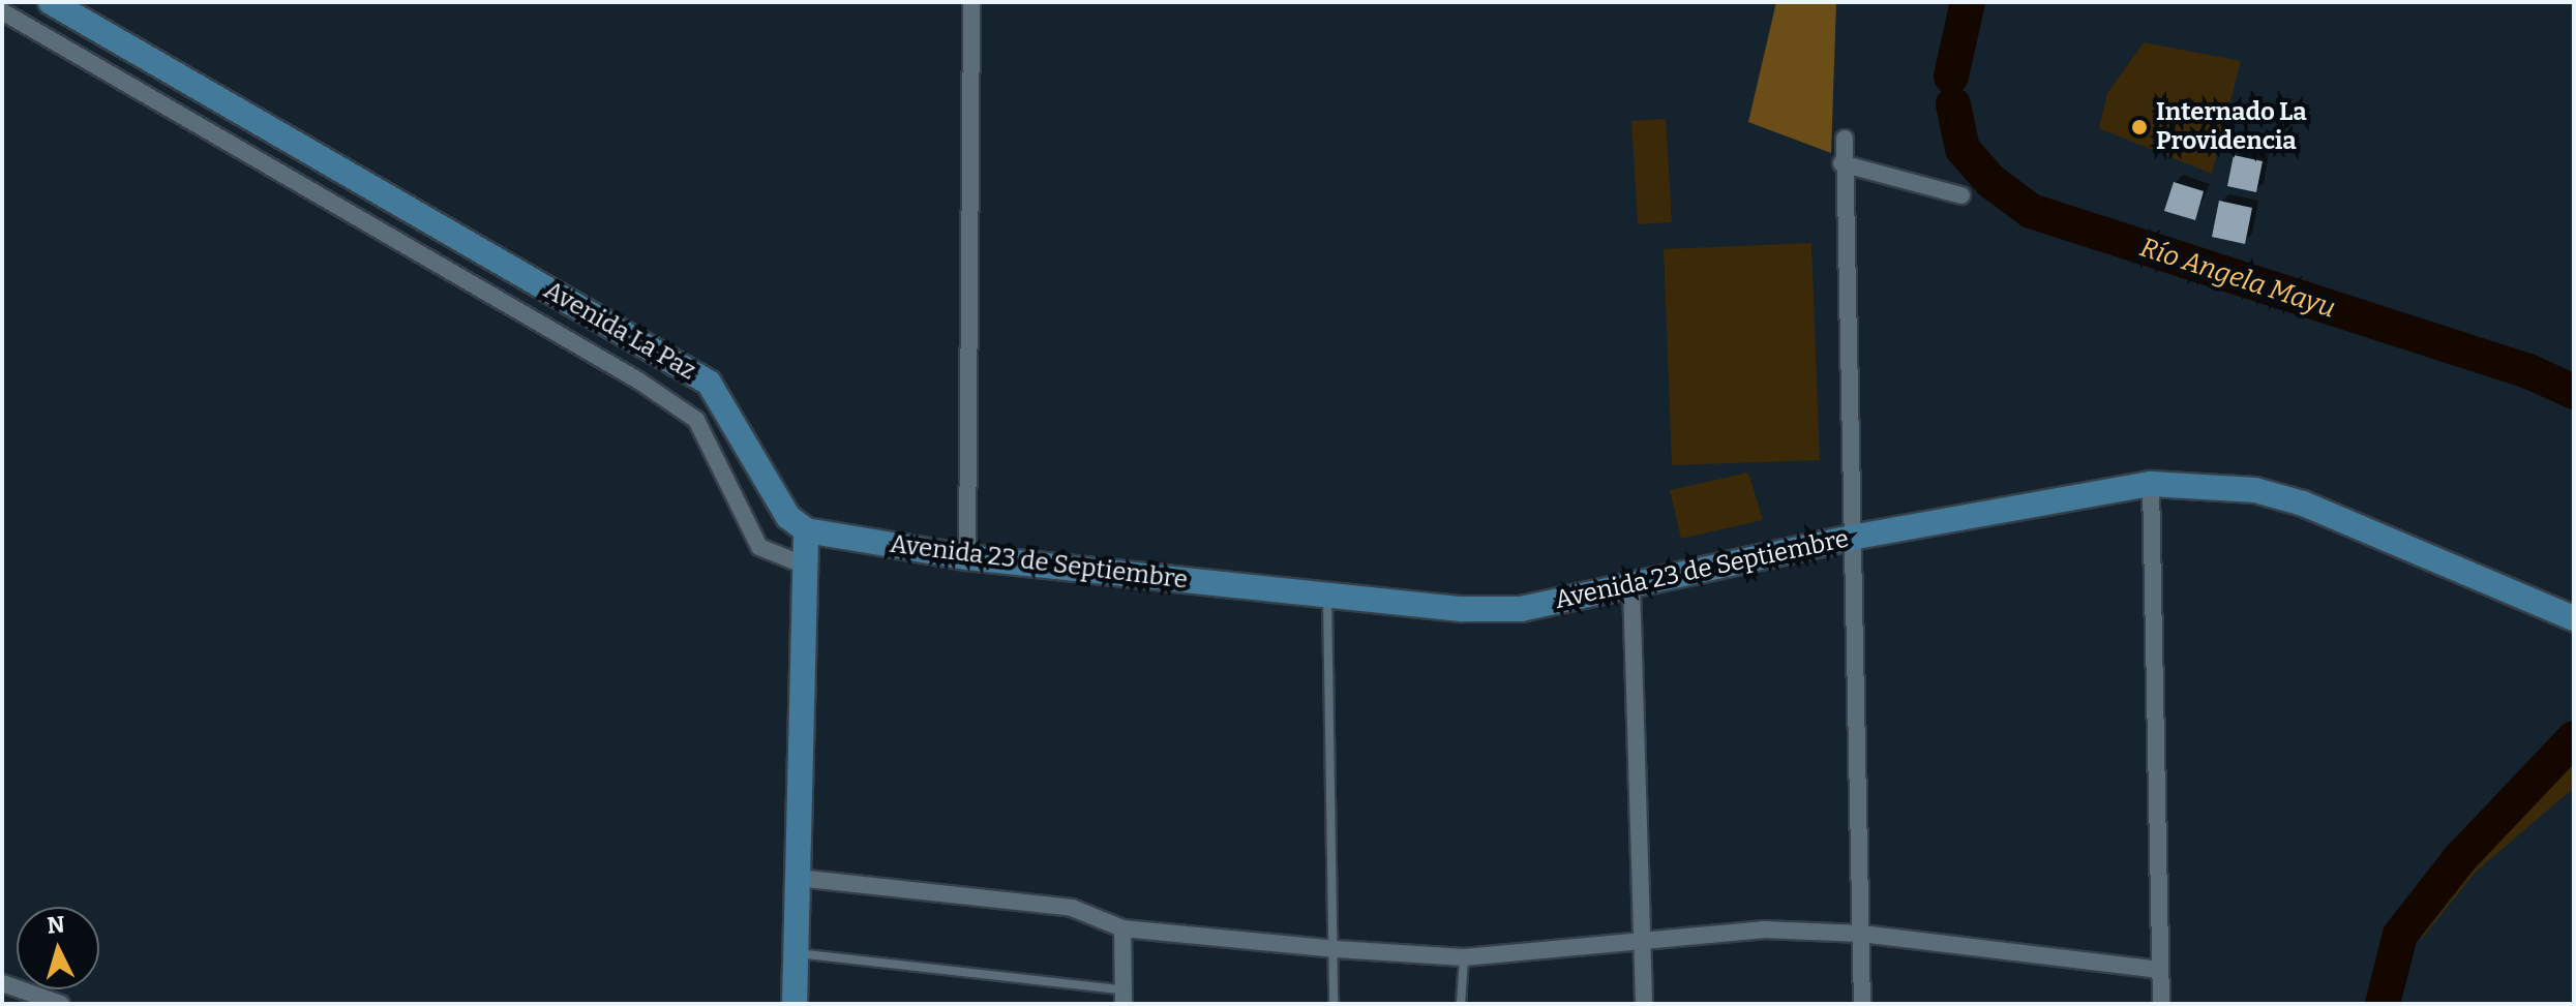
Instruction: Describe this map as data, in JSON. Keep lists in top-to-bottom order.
{
  "streets": {
    "main road": ["Avenida La Paz", "Avenida 23 de Septiembre"]
  },
  "crossings": [
    ["Avenida La Paz", "Avenida 23 de Septiembre"]
  ],
  "water": ["Río Angela Mayu"],
  "places": ["Internado La Providencia"],
  "north": "top"
}
